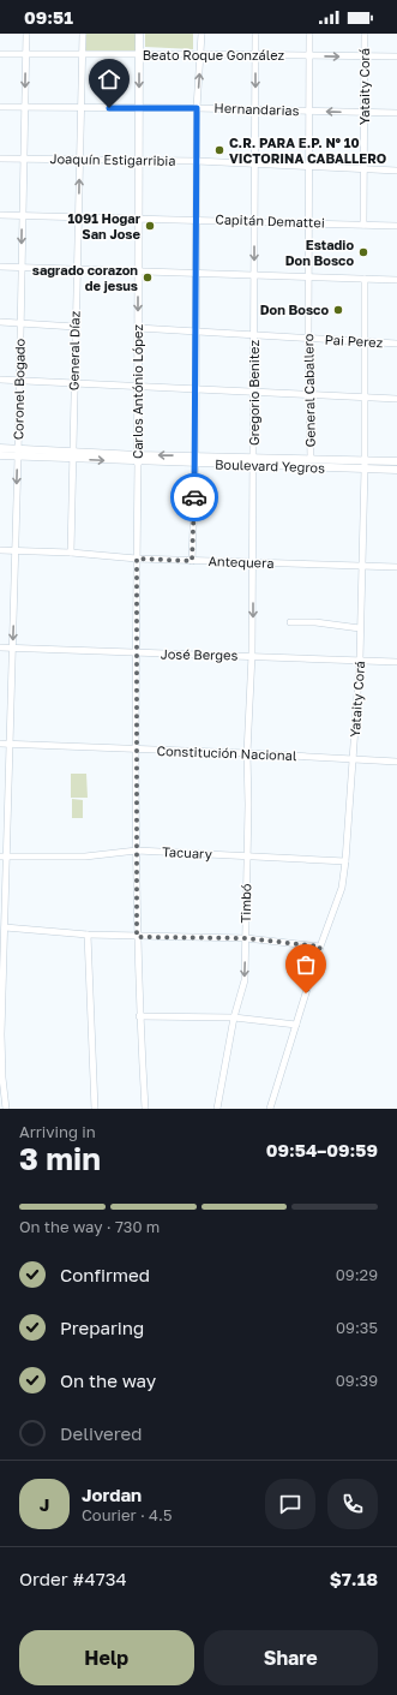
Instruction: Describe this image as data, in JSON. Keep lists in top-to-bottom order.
{
  "streets": {
    "main road": ["Carlos António López", "Boulevard Yegros"],
    "street": [
      "Beato Roque González",
      "Yataity Corá",
      "Hernandarias",
      "Joaquín Estigarribia",
      "Capitán Demattei",
      "Pai Perez",
      "General Díaz",
      "Coronel Bogado",
      "General Caballero",
      "Gregorio Benitez",
      "Antequera",
      "José Berges",
      "Constitución Nacional",
      "Tacuary",
      "Timbó"
    ]
  },
  "crossings": [
    ["Beato Roque González", "Yataity Corá"],
    ["Beato Roque González", "General Díaz"],
    ["Beato Roque González", "Coronel Bogado"],
    ["Beato Roque González", "General Caballero"],
    ["Beato Roque González", "Carlos António López"],
    ["Beato Roque González", "Gregorio Benitez"],
    ["Yataity Corá", "Hernandarias"],
    ["Yataity Corá", "Joaquín Estigarribia"],
    ["Yataity Corá", "Capitán Demattei"],
    ["Yataity Corá", "Pai Perez"],
    ["Yataity Corá", "Boulevard Yegros"],
    ["Yataity Corá", "Antequera"],
    ["Yataity Corá", "José Berges"],
    ["Yataity Corá", "Constitución Nacional"],
    ["Yataity Corá", "Tacuary"],
    ["Hernandarias", "General Díaz"],
    ["Hernandarias", "Coronel Bogado"],
    ["Hernandarias", "General Caballero"],
    ["Hernandarias", "Carlos António López"],
    ["Hernandarias", "Gregorio Benitez"],
    ["Joaquín Estigarribia", "General Díaz"],
    ["Joaquín Estigarribia", "Coronel Bogado"],
    ["Joaquín Estigarribia", "General Caballero"],
    ["Joaquín Estigarribia", "Carlos António López"],
    ["Joaquín Estigarribia", "Gregorio Benitez"],
    ["Capitán Demattei", "General Díaz"],
    ["Capitán Demattei", "Coronel Bogado"],
    ["Capitán Demattei", "General Caballero"],
    ["Capitán Demattei", "Carlos António López"],
    ["Capitán Demattei", "Gregorio Benitez"],
    ["Pai Perez", "General Caballero"],
    ["Pai Perez", "Carlos António López"],
    ["Pai Perez", "Gregorio Benitez"],
    ["General Díaz", "Boulevard Yegros"],
    ["General Díaz", "Antequera"],
    ["Coronel Bogado", "Boulevard Yegros"],
    ["Coronel Bogado", "Antequera"],
    ["Coronel Bogado", "José Berges"],
    ["Coronel Bogado", "Constitución Nacional"],
    ["Coronel Bogado", "Tacuary"],
    ["General Caballero", "Boulevard Yegros"],
    ["Carlos António López", "Boulevard Yegros"],
    ["Carlos António López", "Antequera"],
    ["Carlos António López", "José Berges"],
    ["Carlos António López", "Constitución Nacional"],
    ["Carlos António López", "Tacuary"],
    ["Gregorio Benitez", "Boulevard Yegros"],
    ["Gregorio Benitez", "Antequera"],
    ["Gregorio Benitez", "José Berges"],
    ["Gregorio Benitez", "Constitución Nacional"],
    ["Gregorio Benitez", "Timbó"],
    ["Constitución Nacional", "Timbó"],
    ["Tacuary", "Timbó"]
  ],
  "places": [
    "C.R. PARA E.P. Nº 10 VICTORINA CABALLERO",
    "1091 Hogar San Jose",
    "Estadio Don Bosco",
    "sagrado corazon de jesus",
    "Don Bosco"
  ],
  "page": {
    "status": "09:51",
    "heading": ["3 min", "Arriving in", "09:54–09:59"],
    "panel": [
      "Jordan",
      "Courier · 4.5",
      "Order #4734",
      "$7.18"
    ],
    "bar": "On the way · 730 m",
    "list": [
      ["Confirmed", "09:29"],
      ["Preparing", "09:35"],
      ["On the way", "09:39"],
      "Delivered"
    ],
    "round": "J",
    "buttons": ["Help", "Share"]
  }
}
